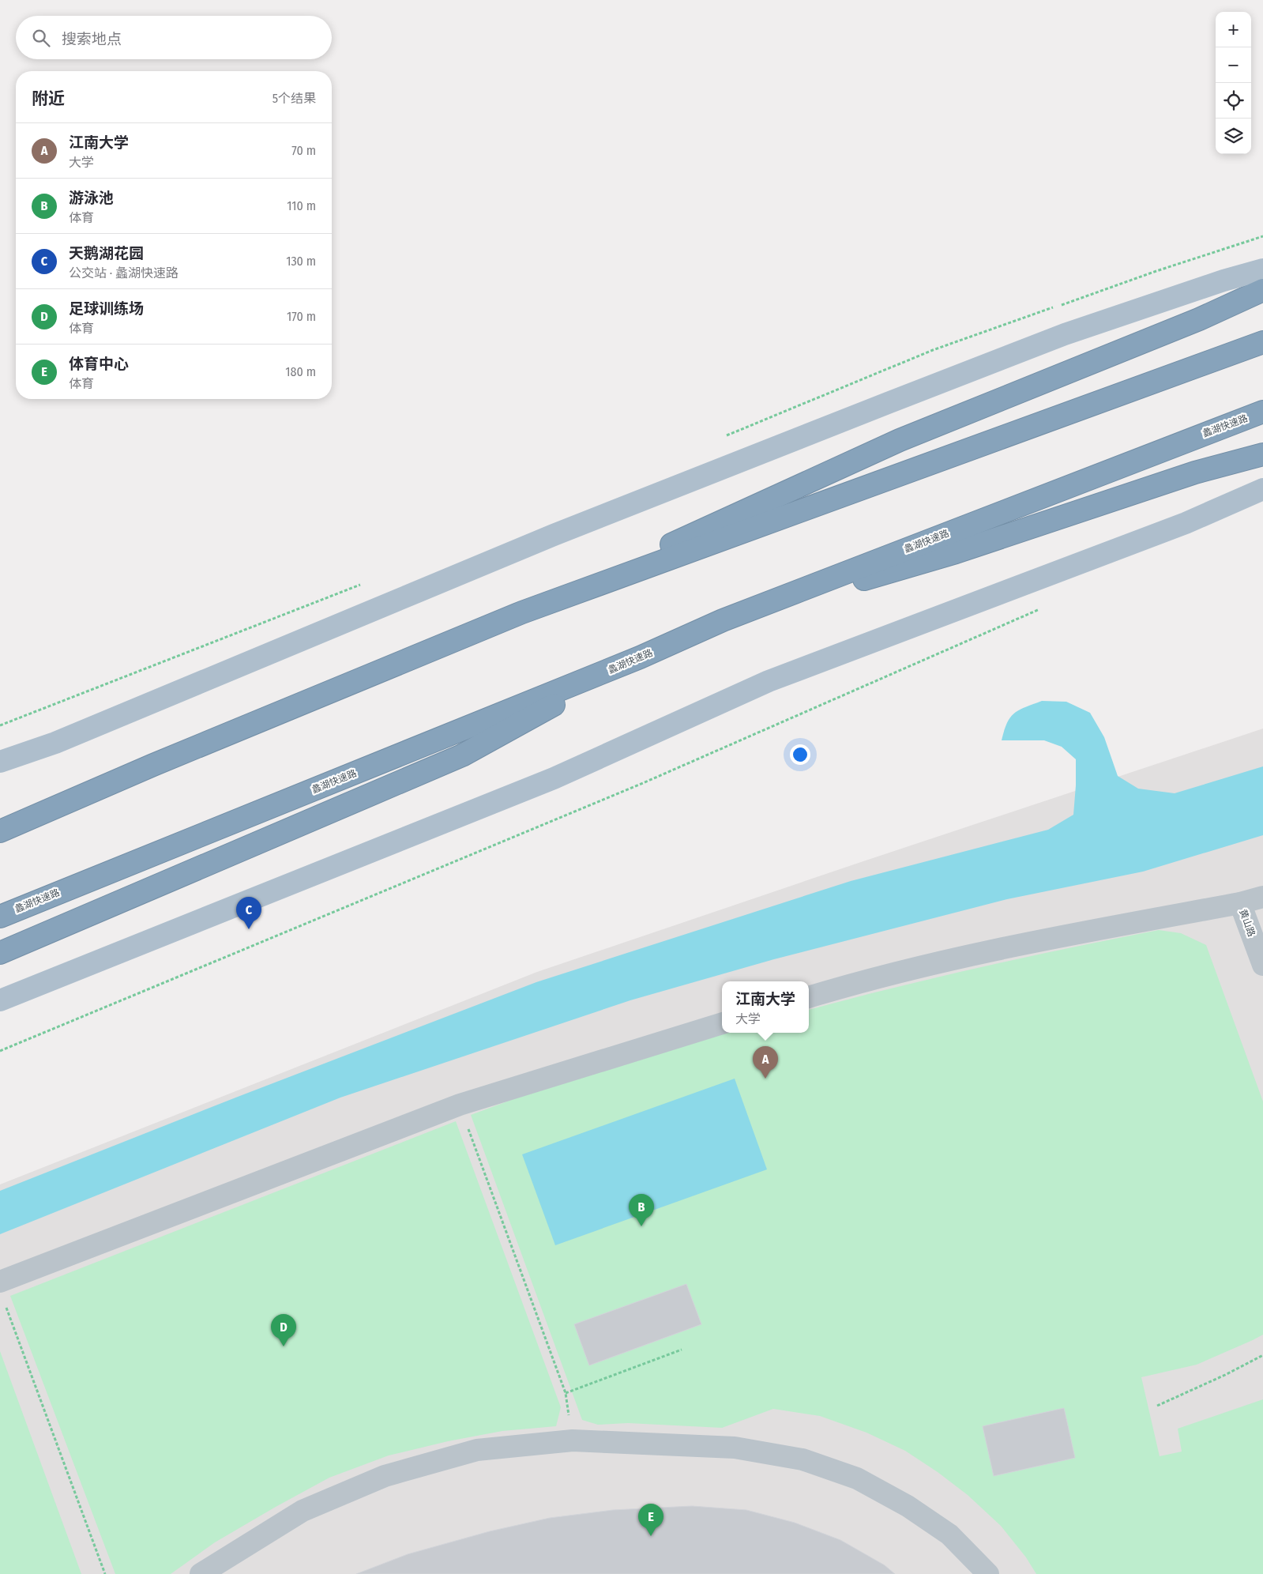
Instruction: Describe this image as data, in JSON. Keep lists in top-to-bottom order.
{
  "streets": {
    "highway": ["蠡湖快速路"],
    "street": ["黄山路"]
  },
  "page": {
    "map_buttons": ["+", "−"],
    "search": "搜索地点",
    "heading": ["附近", "5个结果"],
    "list": [
      {
        "mark": "A",
        "name": "江南大学",
        "note": "大学",
        "value": "70 m"
      },
      {
        "mark": "B",
        "name": "游泳池",
        "note": "体育",
        "value": "110 m"
      },
      {
        "mark": "C",
        "name": "天鹅湖花园",
        "note": "公交站 · 蠡湖快速路",
        "value": "130 m"
      },
      {
        "mark": "D",
        "name": "足球训练场",
        "note": "体育",
        "value": "170 m"
      },
      {
        "mark": "E",
        "name": "体育中心",
        "note": "体育",
        "value": "180 m"
      }
    ],
    "pins": [
      "C",
      "A",
      "B",
      "D",
      "E"
    ],
    "popup": ["江南大学", "大学"]
  }
}
